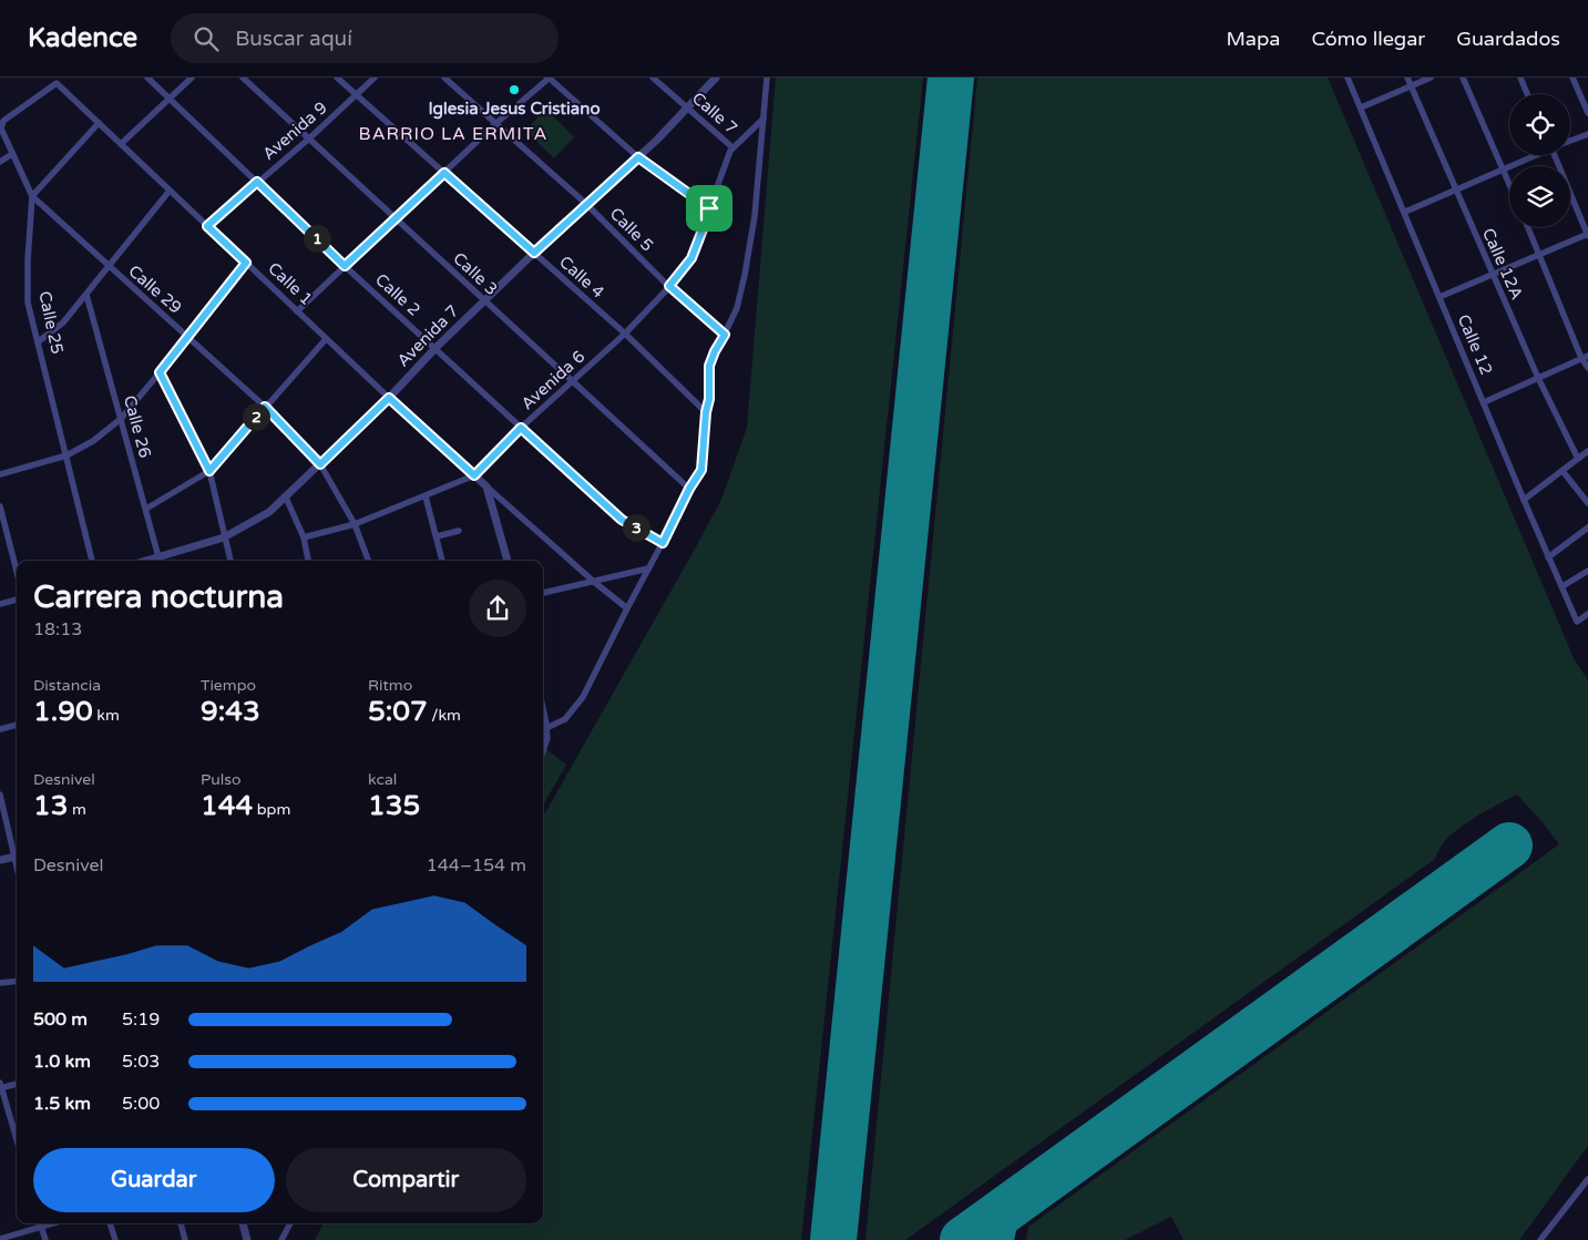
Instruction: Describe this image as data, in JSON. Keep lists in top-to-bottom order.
{
  "streets": {
    "street": [
      "Calle 7",
      "Avenida 9",
      "Calle 5",
      "Calle 12A",
      "Calle 3",
      "Calle 4",
      "Calle 1",
      "Calle 29",
      "Calle 2",
      "Calle 25",
      "Avenida 7",
      "Calle 12",
      "Avenida 6",
      "Calle 26"
    ]
  },
  "crossings": [
    ["Calle 7", "Avenida 7"],
    ["Calle 7", "Avenida 6"],
    ["Avenida 9", "Calle 3"],
    ["Avenida 9", "Calle 4"],
    ["Avenida 9", "Calle 1"],
    ["Avenida 9", "Calle 2"],
    ["Calle 5", "Avenida 7"],
    ["Calle 5", "Avenida 6"],
    ["Calle 3", "Avenida 7"],
    ["Calle 3", "Avenida 6"],
    ["Calle 4", "Avenida 7"],
    ["Calle 4", "Avenida 6"],
    ["Calle 1", "Calle 25"],
    ["Calle 1", "Avenida 7"],
    ["Calle 1", "Avenida 6"],
    ["Calle 29", "Calle 25"],
    ["Calle 29", "Avenida 7"],
    ["Calle 29", "Avenida 6"],
    ["Calle 2", "Avenida 7"],
    ["Calle 2", "Avenida 6"],
    ["Avenida 7", "Calle 26"]
  ],
  "districts": ["BARRIO LA ERMITA"],
  "places": ["Iglesia Jesus Cristiano"],
  "page": {
    "header": "Kadence",
    "search": "Buscar aquí",
    "nav": ["Mapa", "Cómo llegar", "Guardados"],
    "pins": ["1", "2", "3"],
    "heading": ["Carrera nocturna", "18:13"],
    "stats": [
      ["Distancia", "1.90 km"],
      ["Tiempo", "9:43"],
      ["Ritmo", "5:07 /km"],
      ["Desnivel", "13 m"],
      ["Pulso", "144 bpm"],
      ["kcal", "135"]
    ],
    "chart": ["Desnivel", "144–154 m"],
    "list": [
      {
        "name": "500 m",
        "note": "5:19"
      },
      {
        "name": "1.0 km",
        "note": "5:03"
      },
      {
        "name": "1.5 km",
        "note": "5:00"
      }
    ],
    "buttons": ["Guardar", "Compartir"]
  }
}
